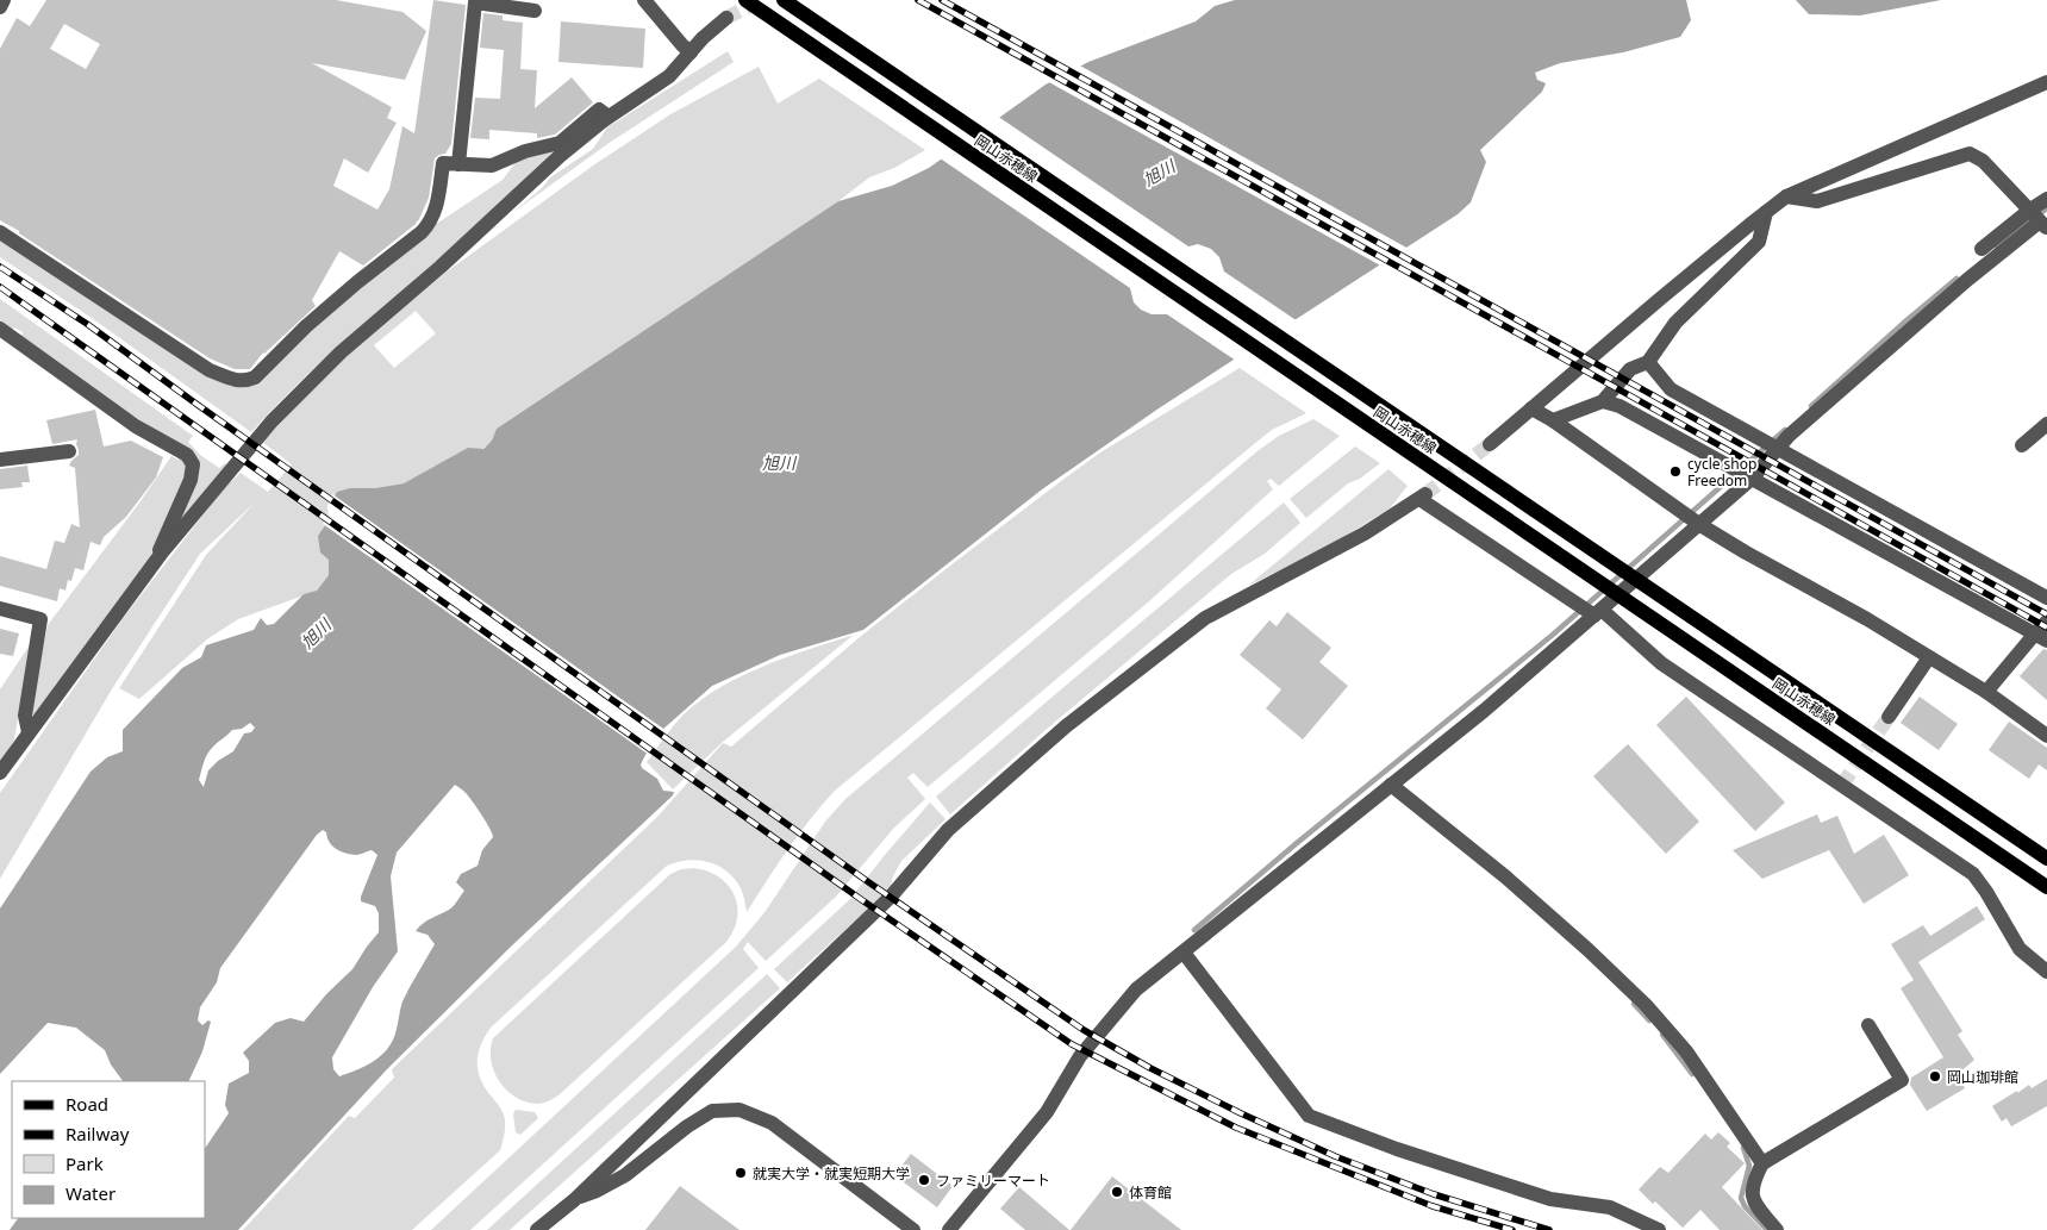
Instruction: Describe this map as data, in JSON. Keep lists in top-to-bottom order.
{
  "streets": {
    "main road": ["岡山赤穂線"]
  },
  "water": ["旭川"],
  "places": [
    "cycle shop Freedom",
    "岡山珈琲館",
    "就実大学・就実短期大学",
    "ファミリーマート",
    "体育館"
  ],
  "legend": [
    "Road",
    "Railway",
    "Park",
    "Water"
  ]
}
